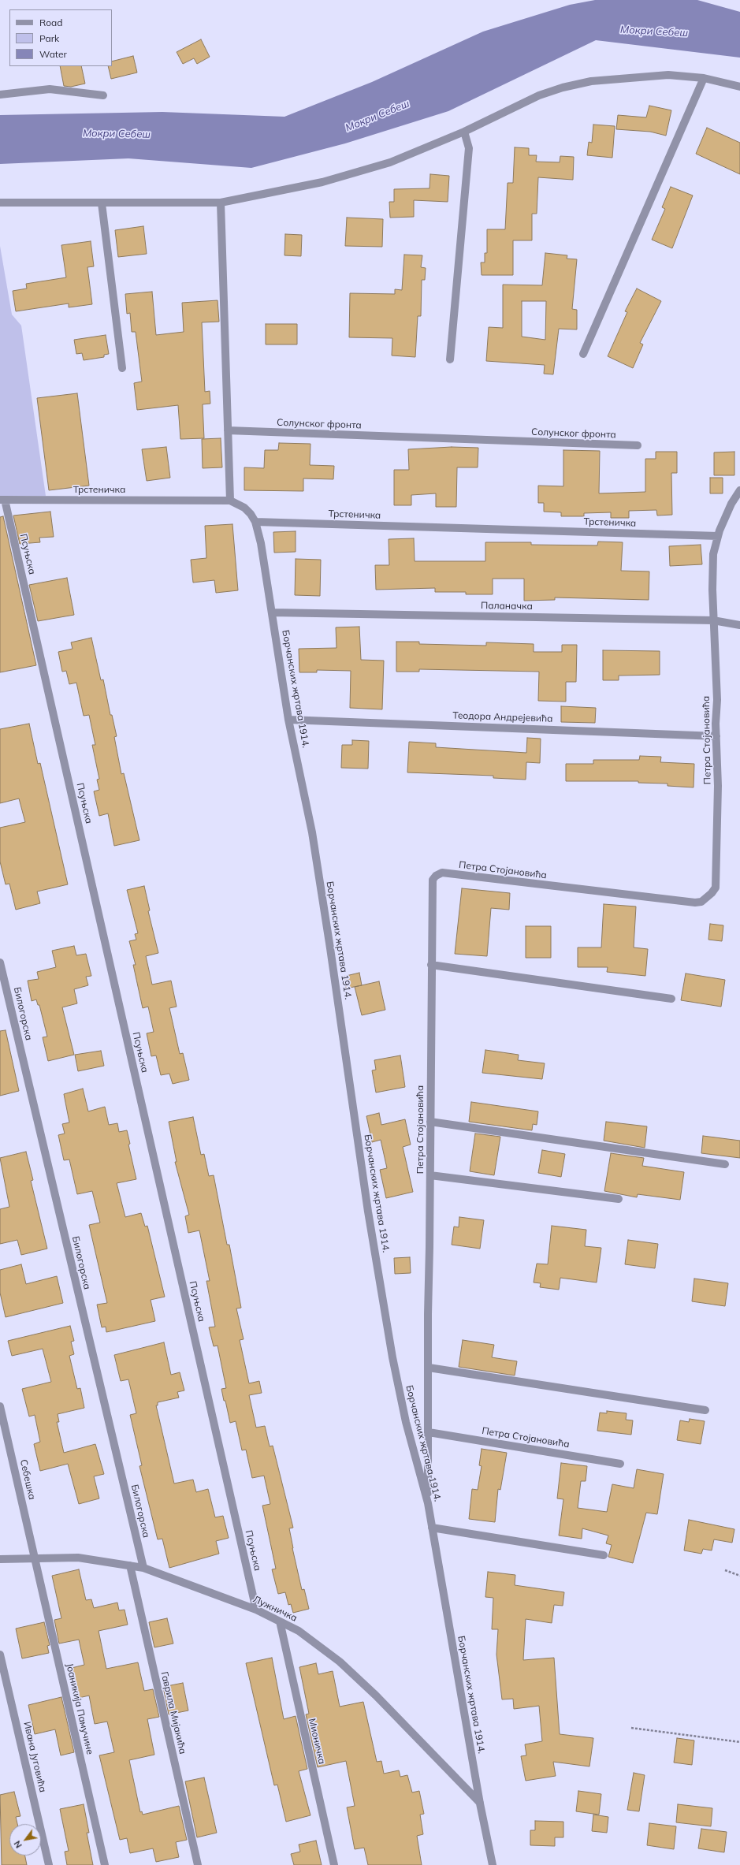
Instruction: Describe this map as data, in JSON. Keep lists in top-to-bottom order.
{
  "streets": {
    "street": [
      "Солунског фронта",
      "Трстеничка",
      "Псуњска",
      "Паланачка",
      "Борчанских жртава 1914.",
      "Теодора Андрејевића",
      "Петра Стојановића",
      "Билогорска",
      "Себешка",
      "Лужничка",
      "Јоаникија Памучине",
      "Гаврила Мијакића",
      "Мионичка",
      "Ивана Југовића"
    ]
  },
  "crossings": [
    ["Трстеничка", "Псуњска"],
    ["Трстеничка", "Борчанских жртава 1914."],
    ["Трстеничка", "Петра Стојановића"],
    ["Псуњска", "Лужничка"],
    ["Паланачка", "Борчанских жртава 1914."],
    ["Паланачка", "Петра Стојановића"],
    ["Борчанских жртава 1914.", "Теодора Андрејевића"],
    ["Борчанских жртава 1914.", "Петра Стојановића"],
    ["Борчанских жртава 1914.", "Лужничка"],
    ["Теодора Андрејевића", "Петра Стојановића"],
    ["Билогорска", "Лужничка"],
    ["Себешка", "Лужничка"],
    ["Себешка", "Јоаникија Памучине"],
    ["Лужничка", "Јоаникија Памучине"],
    ["Лужничка", "Гаврила Мијакића"],
    ["Лужничка", "Мионичка"]
  ],
  "water": ["Мокри Себеш"],
  "legend": ["Road", "Park", "Water"],
  "north": "bottom left"
}
